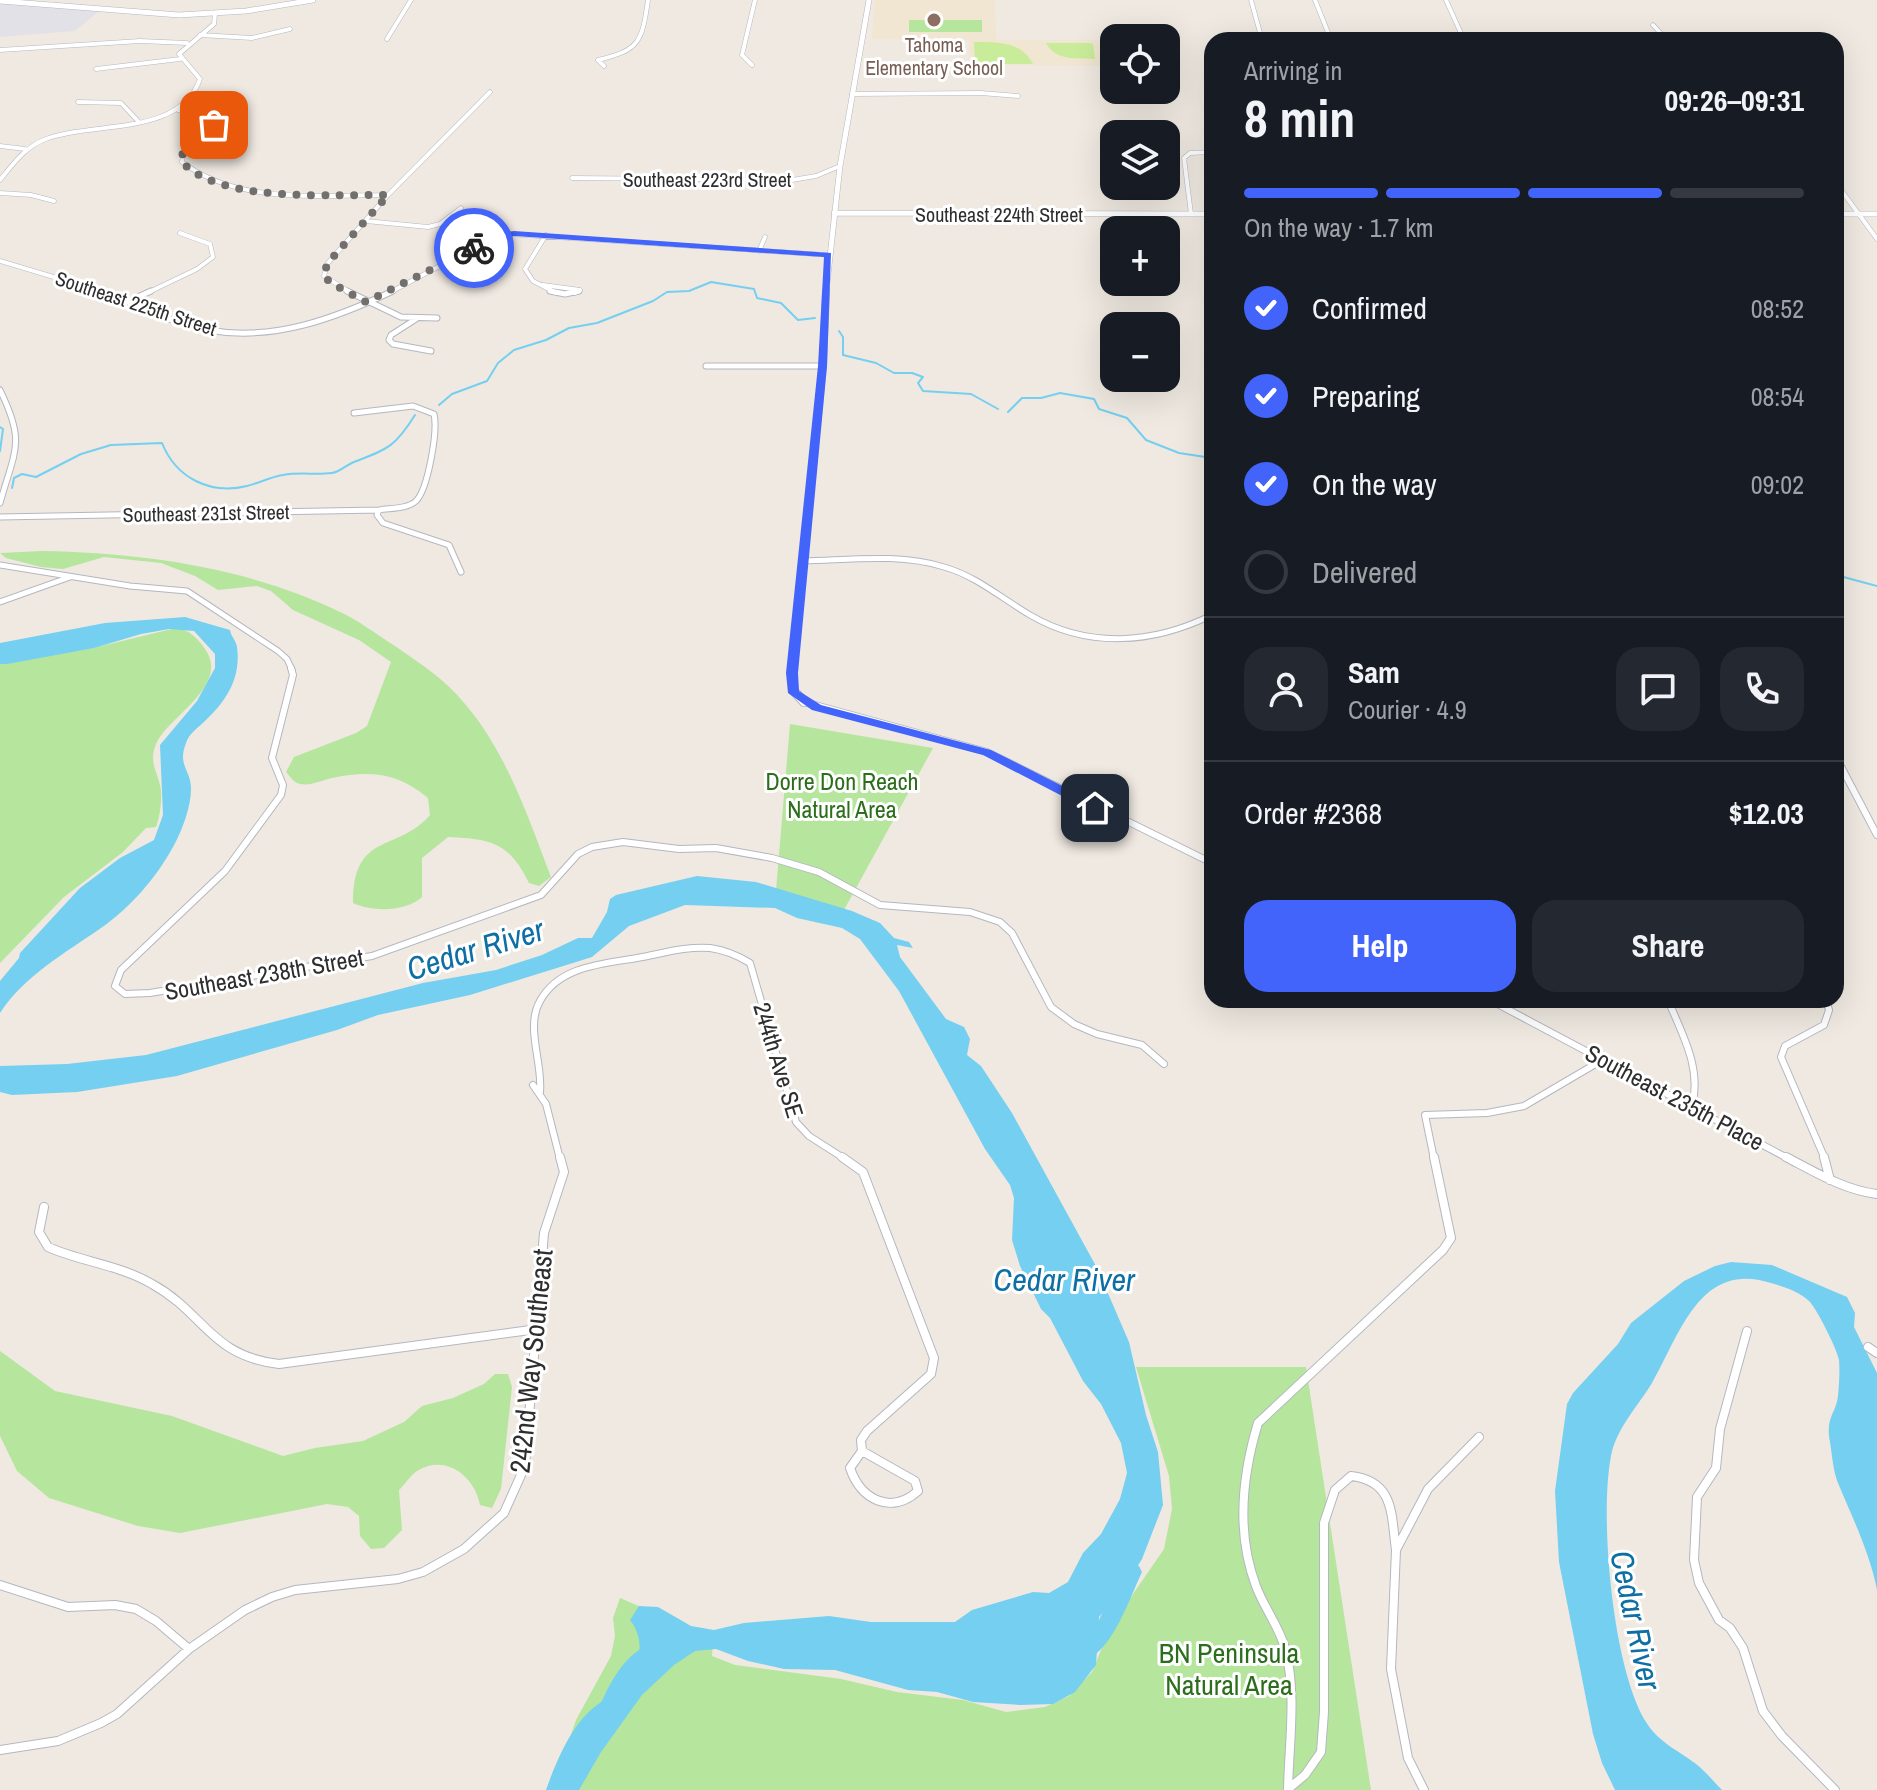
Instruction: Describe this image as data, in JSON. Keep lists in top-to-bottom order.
{
  "streets": {
    "street": [
      "Southeast 223rd Street",
      "Southeast 224th Street",
      "Southeast 225th Street",
      "Southeast 231st Street",
      "Southeast 238th Street",
      "244th Ave SE",
      "Southeast 235th Place",
      "242nd Way Southeast"
    ]
  },
  "crossings": [
    ["244th Ave SE", "242nd Way Southeast"]
  ],
  "water": ["Cedar River"],
  "parks": ["Dorre Don Reach Natural Area", "BN Peninsula Natural Area"],
  "places": ["Tahoma Elementary School"],
  "page": {
    "map_buttons": ["+", "−"],
    "heading": ["8 min", "Arriving in", "09:26–09:31"],
    "panel": [
      "Sam",
      "Courier · 4.9",
      "Order #2368",
      "$12.03"
    ],
    "bar": "On the way · 1.7 km",
    "list": [
      ["Confirmed", "08:52"],
      ["Preparing", "08:54"],
      ["On the way", "09:02"],
      "Delivered"
    ],
    "buttons": ["Help", "Share"]
  }
}
